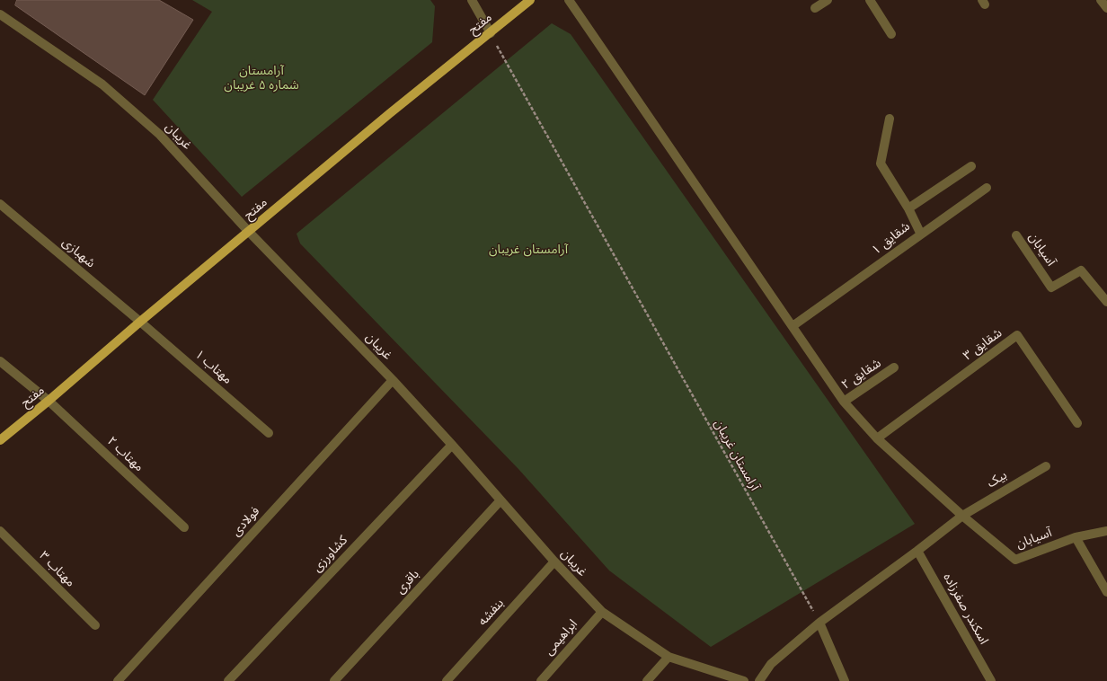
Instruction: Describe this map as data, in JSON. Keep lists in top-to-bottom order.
{
  "streets": {
    "main road": ["مفتح"],
    "street": [
      "غریبان",
      "شقایق ۱",
      "آسیابان",
      "شهبازی",
      "شقایق ۳",
      "مهتاب ۱",
      "شقایق ۲",
      "مهتاب ۲",
      "بیک",
      "فولادی",
      "کشاورزی",
      "مهتاب ۳",
      "باقری",
      "اسکندر صفرزاده",
      "بنفشه",
      "ابراهیمی"
    ],
    "path": ["آرامستان غریبان"]
  },
  "crossings": [
    ["مفتح", "غریبان"],
    ["مفتح", "شهبازی"],
    ["مفتح", "مهتاب ۱"],
    ["مفتح", "مهتاب ۲"],
    ["مفتح", "آرامستان غریبان"],
    ["غریبان", "فولادی"],
    ["غریبان", "کشاورزی"],
    ["غریبان", "باقری"],
    ["غریبان", "بنفشه"],
    ["غریبان", "ابراهیمی"],
    ["آسیابان", "بیک"],
    ["شهبازی", "مهتاب ۱"],
    ["آرامستان غریبان", "بیک"],
    ["بیک", "اسکندر صفرزاده"]
  ],
  "parks": ["آرامستان شماره ۵ غریبان", "آرامستان غریبان"]
}
